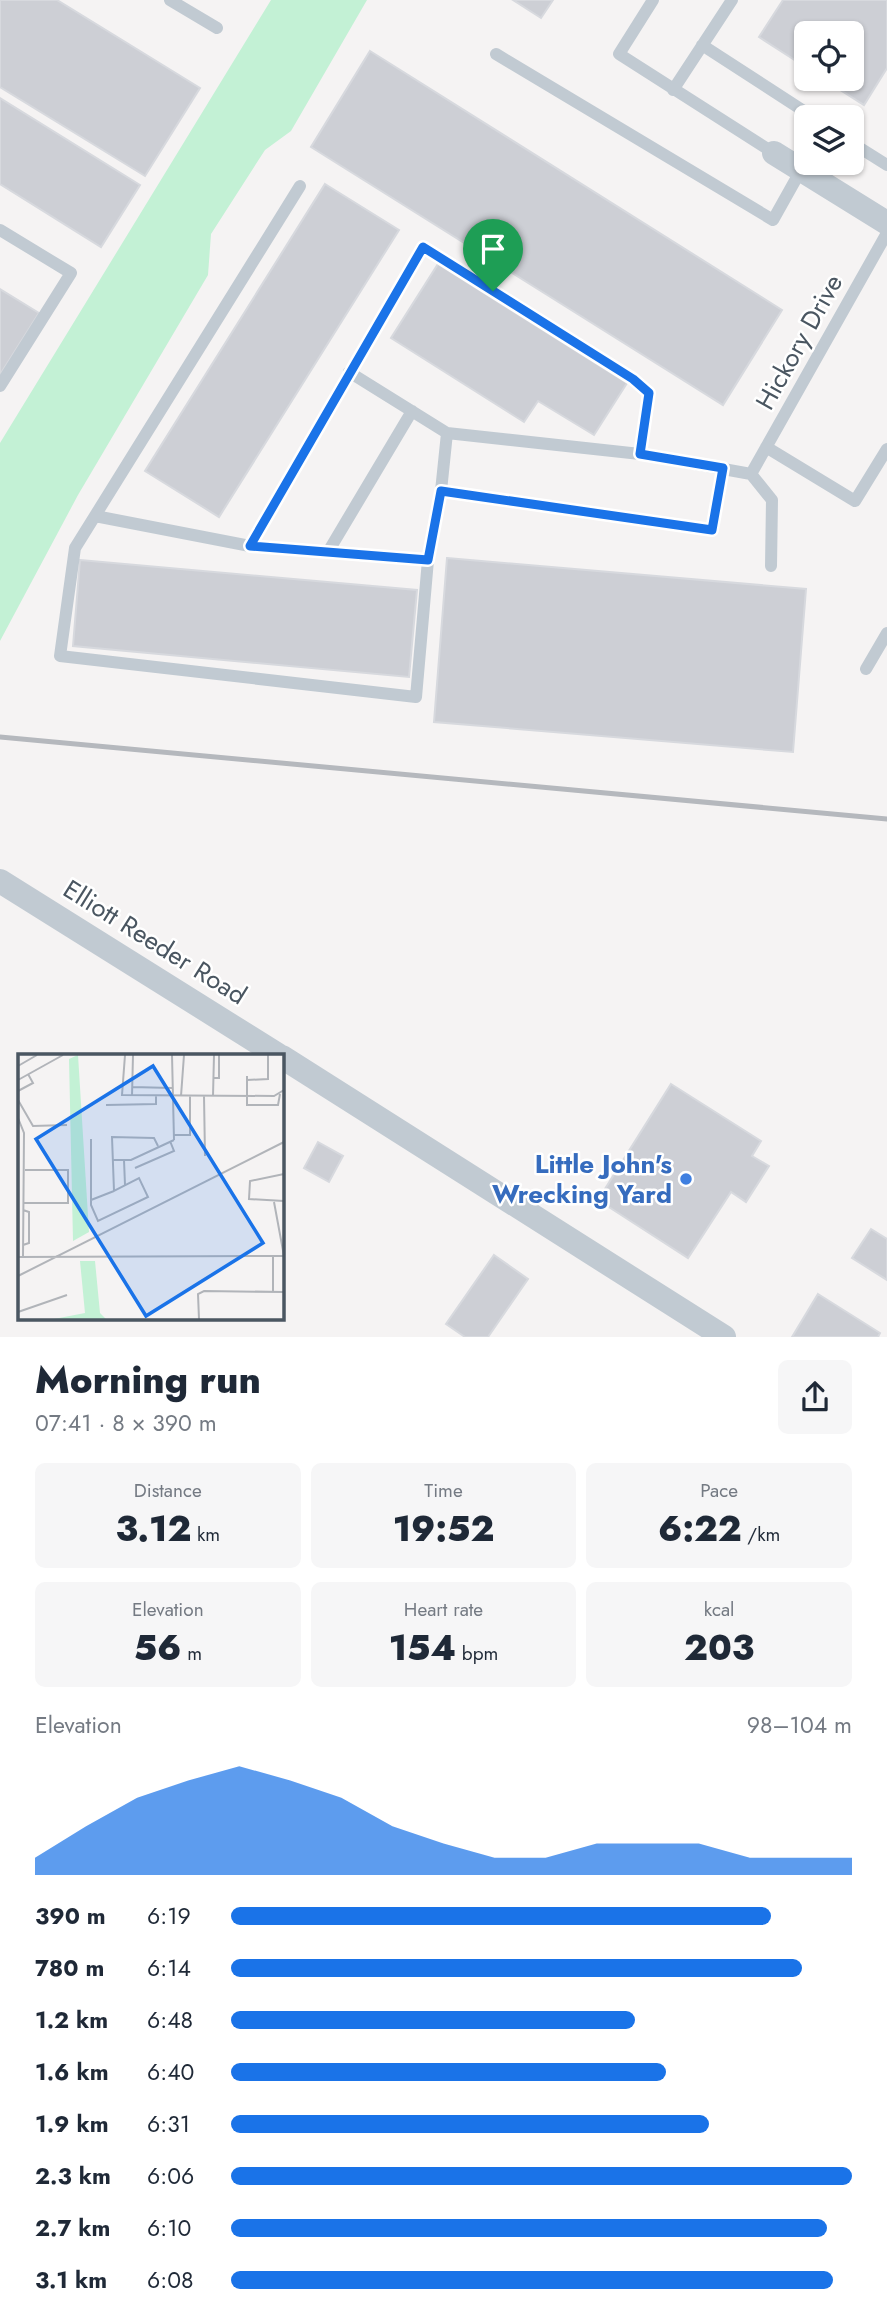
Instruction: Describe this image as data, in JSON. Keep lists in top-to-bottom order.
{
  "streets": {
    "street": ["Elliott Reeder Road"],
    "lane": ["Hickory Drive"]
  },
  "places": ["Little John's Wrecking Yard"],
  "page": {
    "heading": ["Morning run", "07:41 · 8 × 390 m"],
    "stats": [
      ["Distance", "3.12 km"],
      ["Time", "19:52"],
      ["Pace", "6:22 /km"],
      ["Elevation", "56 m"],
      ["Heart rate", "154 bpm"],
      ["kcal", "203"]
    ],
    "chart": ["Elevation", "98–104 m"],
    "list": [
      {
        "name": "390 m",
        "note": "6:19"
      },
      {
        "name": "780 m",
        "note": "6:14"
      },
      {
        "name": "1.2 km",
        "note": "6:48"
      },
      {
        "name": "1.6 km",
        "note": "6:40"
      },
      {
        "name": "1.9 km",
        "note": "6:31"
      },
      {
        "name": "2.3 km",
        "note": "6:06"
      },
      {
        "name": "2.7 km",
        "note": "6:10"
      },
      {
        "name": "3.1 km",
        "note": "6:08"
      }
    ]
  }
}
